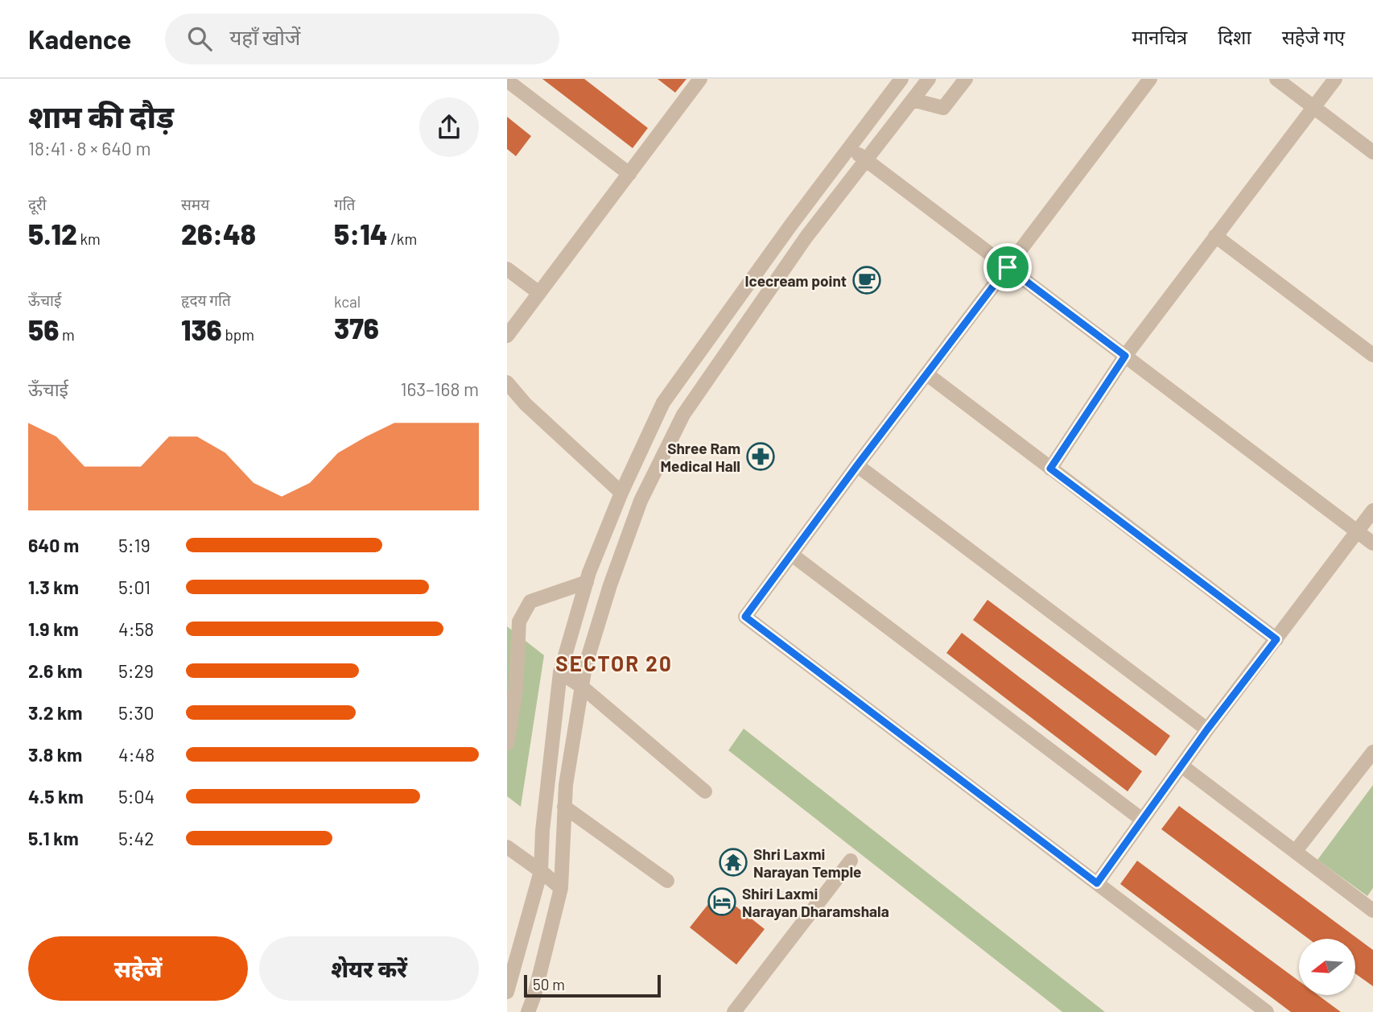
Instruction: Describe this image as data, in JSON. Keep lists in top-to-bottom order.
{
  "districts": ["SECTOR 20"],
  "places": {
    "cafe": ["Icecream point"],
    "pharmacy": ["Shree Ram Medical Hall"],
    "temple": ["Shri Laxmi Narayan Temple"],
    "hotel": ["Shiri Laxmi Narayan Dharamshala"]
  },
  "scale_bar": "50 m",
  "north": "left",
  "page": {
    "header": "Kadence",
    "search": "यहाँ खोजें",
    "nav": ["मानचित्र", "दिशा", "सहेजे गए"],
    "heading": ["शाम की दौड़", "18:41 · 8 × 640 m"],
    "stats": [
      ["दूरी", "5.12 km"],
      ["समय", "26:48"],
      ["गति", "5:14 /km"],
      ["ऊँचाई", "56 m"],
      ["हृदय गति", "136 bpm"],
      ["kcal", "376"]
    ],
    "chart": ["ऊँचाई", "163–168 m"],
    "list": [
      {
        "name": "640 m",
        "note": "5:19"
      },
      {
        "name": "1.3 km",
        "note": "5:01"
      },
      {
        "name": "1.9 km",
        "note": "4:58"
      },
      {
        "name": "2.6 km",
        "note": "5:29"
      },
      {
        "name": "3.2 km",
        "note": "5:30"
      },
      {
        "name": "3.8 km",
        "note": "4:48"
      },
      {
        "name": "4.5 km",
        "note": "5:04"
      },
      {
        "name": "5.1 km",
        "note": "5:42"
      }
    ],
    "buttons": ["सहेजें", "शेयर करें"],
    "scale": "50 m"
  }
}
